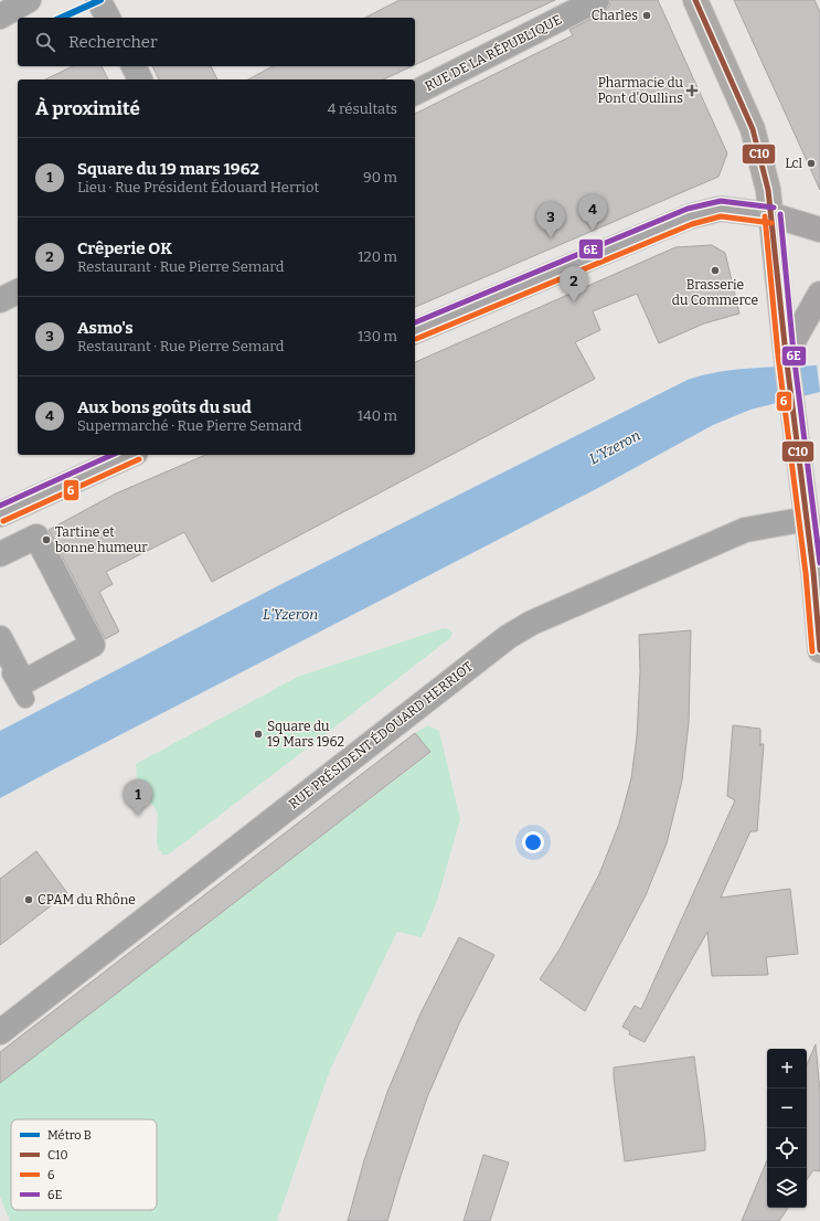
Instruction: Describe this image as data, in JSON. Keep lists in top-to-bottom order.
{
  "streets": {
    "street": ["RUE DE LA RÉPUBLIQUE", "RUE PRÉSIDENT ÉDOUARD HERRIOT"]
  },
  "water": ["L'Yzeron"],
  "places": {
    "other": [
      "Charles",
      "Lcl",
      "Brasserie du Commerce",
      "Tartine et bonne humeur",
      "Square du 19 Mars 1962",
      "CPAM du Rhône"
    ],
    "health": ["Pharmacie du Pont d'Oullins"]
  },
  "lines": [
    "metro line B",
    "transit line C10",
    "transit line 6E",
    "transit line 6"
  ],
  "legend": [
    "Métro B",
    "C10",
    "6",
    "6E"
  ],
  "page": {
    "search": "Rechercher",
    "heading": ["À proximité", "4 résultats"],
    "list": [
      {
        "mark": "1",
        "name": "Square du 19 mars 1962",
        "note": "Lieu · Rue Président Édouard Herriot",
        "value": "90 m"
      },
      {
        "mark": "2",
        "name": "Crêperie OK",
        "note": "Restaurant · Rue Pierre Semard",
        "value": "120 m"
      },
      {
        "mark": "3",
        "name": "Asmo's",
        "note": "Restaurant · Rue Pierre Semard",
        "value": "130 m"
      },
      {
        "mark": "4",
        "name": "Aux bons goûts du sud",
        "note": "Supermarché · Rue Pierre Semard",
        "value": "140 m"
      }
    ],
    "pins": [
      "4",
      "3",
      "2",
      "1"
    ],
    "map_buttons": ["+", "−"]
  }
}
